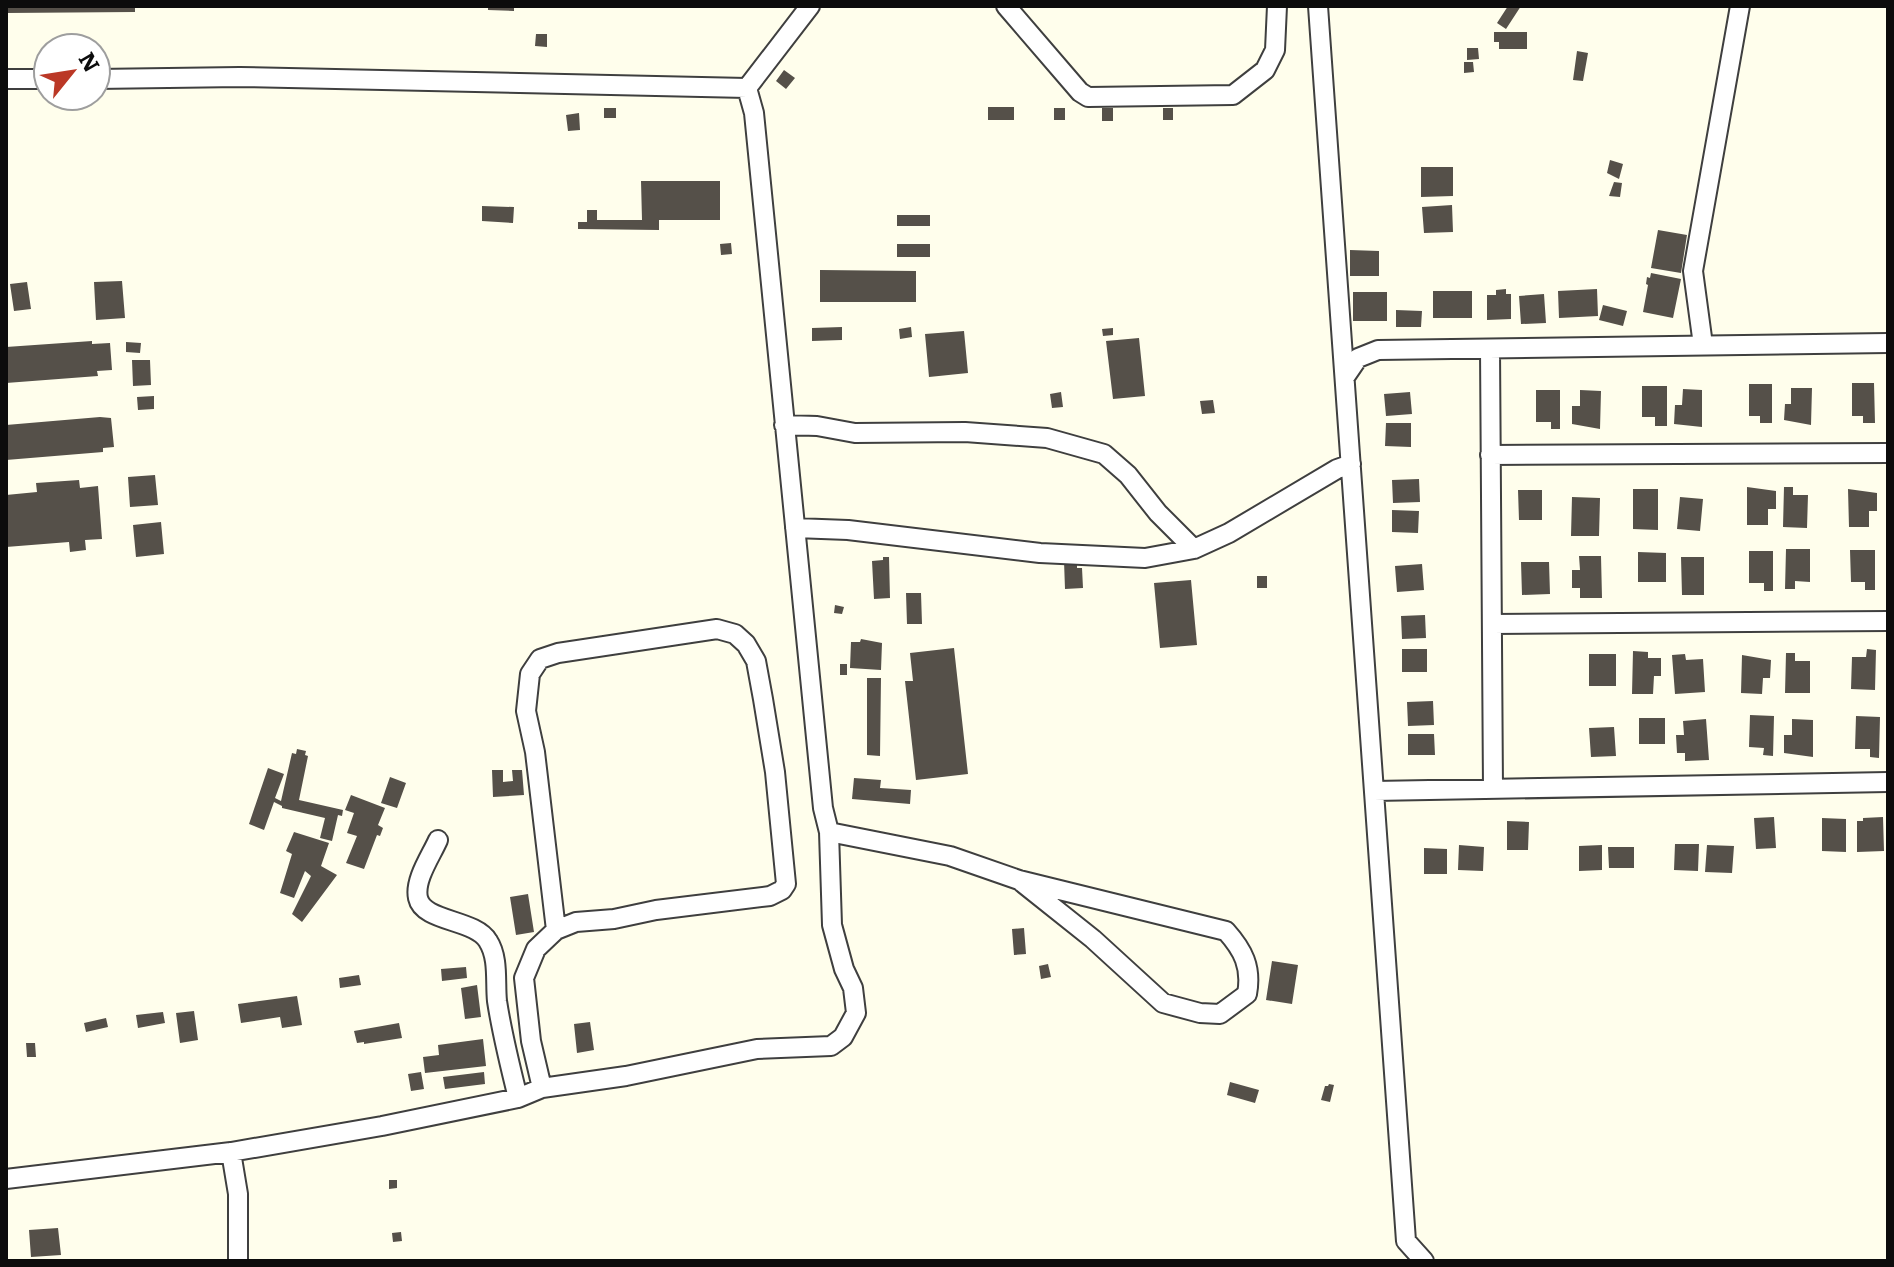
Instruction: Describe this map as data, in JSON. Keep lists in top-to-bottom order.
{
  "north": "top right"
}
